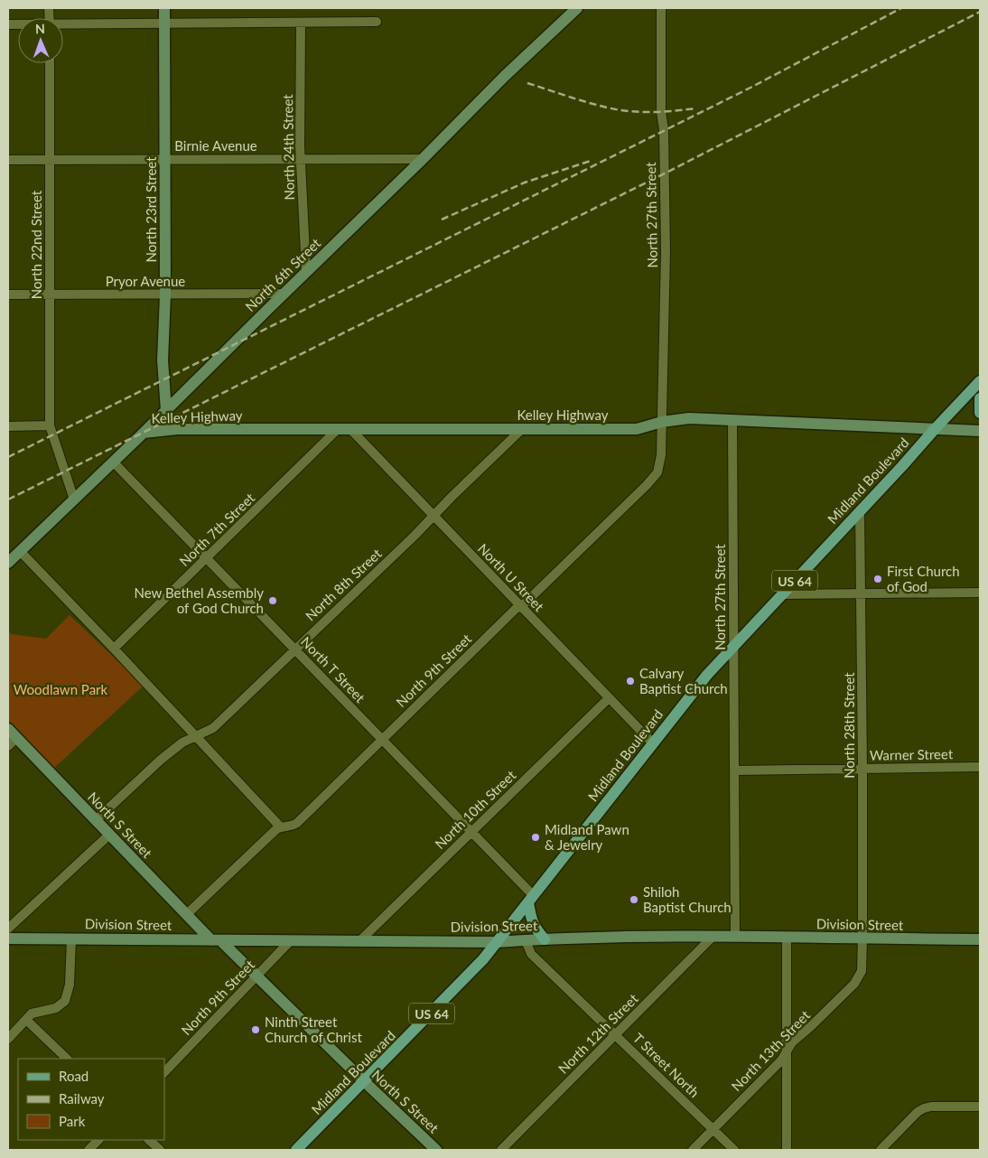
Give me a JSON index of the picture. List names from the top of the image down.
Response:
{
  "streets": {
    "main road": ["Midland Boulevard", "US 64"],
    "street": [
      "Birnie Avenue",
      "North 24th Street",
      "North 23rd Street",
      "North 27th Street",
      "North 22nd Street",
      "North 6th Street",
      "Pryor Avenue",
      "Kelley Highway",
      "North 7th Street",
      "North U Street",
      "North 8th Street",
      "North T Street",
      "North 9th Street",
      "North 28th Street",
      "Warner Street",
      "North 10th Street",
      "North S Street",
      "Division Street",
      "North 12th Street",
      "North 13th Street",
      "T Street North"
    ]
  },
  "crossings": [
    ["Birnie Avenue", "North 24th Street"],
    ["Birnie Avenue", "North 23rd Street"],
    ["Birnie Avenue", "North 22nd Street"],
    ["Birnie Avenue", "North 6th Street"],
    ["North 24th Street", "North 6th Street"],
    ["North 23rd Street", "North 6th Street"],
    ["North 23rd Street", "Pryor Avenue"],
    ["North 27th Street", "Kelley Highway"],
    ["North 27th Street", "Midland Boulevard"],
    ["North 27th Street", "North 9th Street"],
    ["North 27th Street", "Warner Street"],
    ["North 27th Street", "Division Street"],
    ["North 22nd Street", "North 6th Street"],
    ["North 22nd Street", "Pryor Avenue"],
    ["North 6th Street", "Pryor Avenue"],
    ["North 6th Street", "Kelley Highway"],
    ["North 6th Street", "North T Street"],
    ["Kelley Highway", "Midland Boulevard"],
    ["Kelley Highway", "North 7th Street"],
    ["Kelley Highway", "North U Street"],
    ["Kelley Highway", "North 8th Street"],
    ["Kelley Highway", "North 9th Street"],
    ["Midland Boulevard", "North U Street"],
    ["Midland Boulevard", "North T Street"],
    ["Midland Boulevard", "North 28th Street"],
    ["Midland Boulevard", "North S Street"],
    ["Midland Boulevard", "Division Street"],
    ["North 7th Street", "North T Street"],
    ["North U Street", "North 8th Street"],
    ["North U Street", "North 9th Street"],
    ["North U Street", "North 10th Street"],
    ["North 8th Street", "North T Street"],
    ["North 8th Street", "North S Street"],
    ["North T Street", "North 9th Street"],
    ["North T Street", "North 10th Street"],
    ["North 9th Street", "North S Street"],
    ["North 9th Street", "Division Street"],
    ["North 28th Street", "Warner Street"],
    ["North 28th Street", "Division Street"],
    ["North 28th Street", "North 13th Street"],
    ["North 10th Street", "Division Street"],
    ["North S Street", "Division Street"],
    ["Division Street", "North 12th Street"],
    ["Division Street", "North 13th Street"],
    ["Division Street", "T Street North"],
    ["North 12th Street", "T Street North"],
    ["North 13th Street", "T Street North"]
  ],
  "parks": ["Woodlawn Park"],
  "places": [
    "First Church of God",
    "New Bethel Assembly of God Church",
    "Calvary Baptist Church",
    "Midland Pawn & Jewelry",
    "Shiloh Baptist Church",
    "Ninth Street Church of Christ"
  ],
  "legend": ["Road", "Railway", "Park"],
  "north": "top"
}
